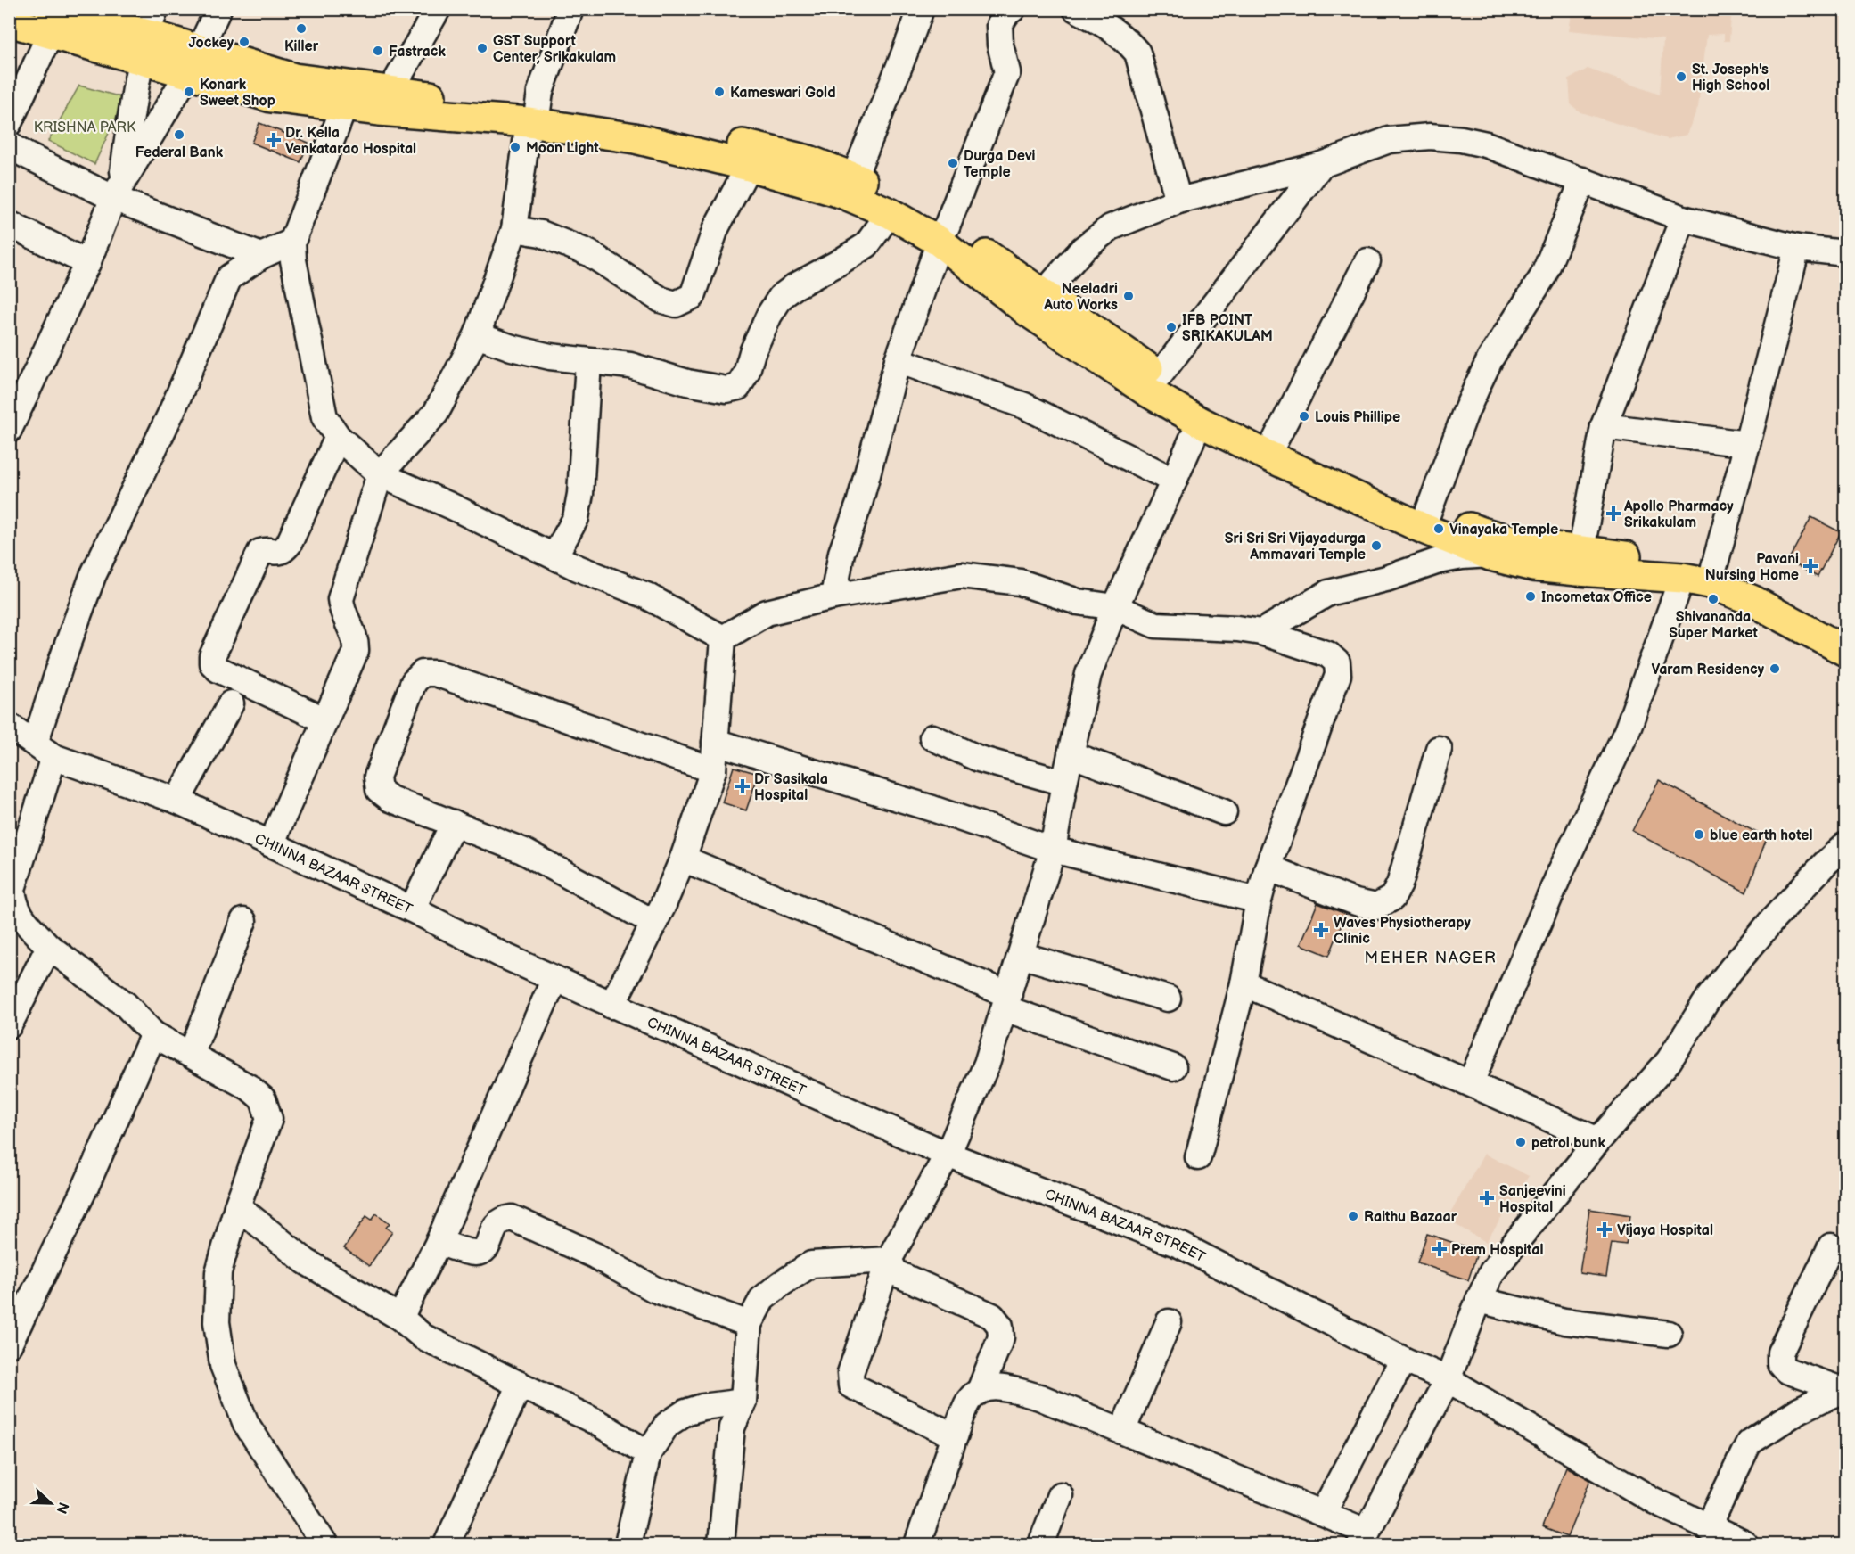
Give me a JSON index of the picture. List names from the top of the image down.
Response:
{
  "streets": {
    "street": ["CHINNA BAZAAR STREET"]
  },
  "districts": ["MEHER NAGER"],
  "parks": ["KRISHNA PARK"],
  "places": {
    "other": [
      "Killer",
      "Jockey",
      "GST Support Center, Srikakulam",
      "Fastrack",
      "St. Joseph's High School",
      "Konark Sweet Shop",
      "Kameswari Gold",
      "Federal Bank",
      "Moon Light",
      "Durga Devi Temple",
      "Neeladri Auto Works",
      "IFB POINT SRIKAKULAM",
      "Louis Phillipe",
      "Vinayaka Temple",
      "Sri Sri Sri Vijayadurga Ammavari Temple",
      "Incometax Office",
      "Shivananda Super Market",
      "Varam Residency",
      "blue earth hotel",
      "petrol bunk",
      "Raithu Bazaar"
    ],
    "health": [
      "Dr. Kella Venkatarao Hospital",
      "Apollo Pharmacy Srikakulam",
      "Pavani Nursing Home",
      "Dr Sasikala Hospital",
      "Waves Physiotherapy Clinic",
      "Sanjeevini Hospital",
      "Vijaya Hospital",
      "Prem Hospital"
    ]
  },
  "north": "right"
}
